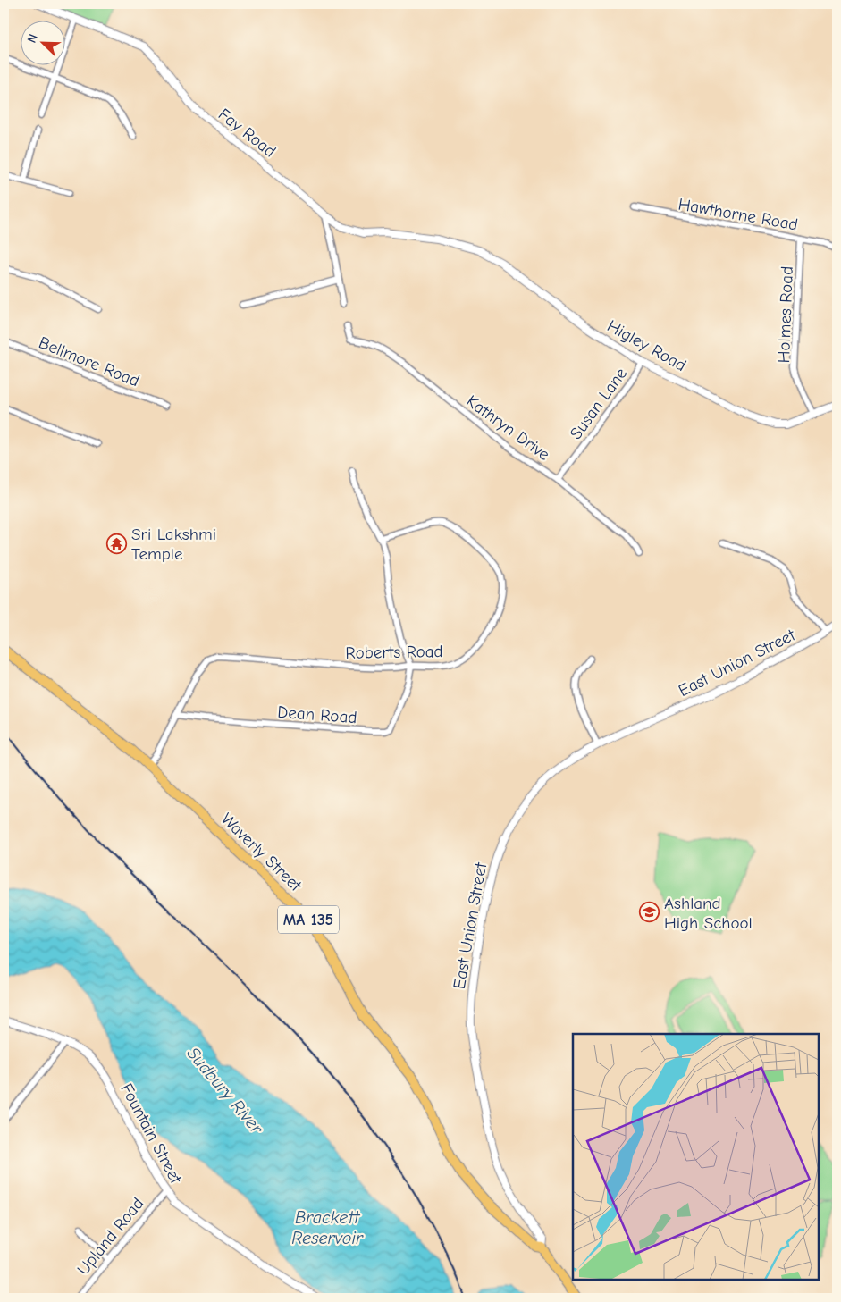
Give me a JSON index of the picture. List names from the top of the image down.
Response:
{
  "streets": {
    "main road": ["Waverly Street", "MA 135"],
    "street": [
      "Fay Road",
      "Hawthorne Road",
      "Holmes Road",
      "Higley Road",
      "Bellmore Road",
      "Susan Lane",
      "Kathryn Drive",
      "Roberts Road",
      "East Union Street",
      "Dean Road",
      "Fountain Street",
      "Upland Road"
    ]
  },
  "crossings": [
    ["Fay Road", "Higley Road"],
    ["Hawthorne Road", "Holmes Road"],
    ["Holmes Road", "Higley Road"],
    ["Higley Road", "Susan Lane"],
    ["Susan Lane", "Kathryn Drive"],
    ["Roberts Road", "Dean Road"],
    ["Roberts Road", "Waverly Street"],
    ["East Union Street", "Waverly Street"],
    ["East Union Street", "MA 135"],
    ["Waverly Street", "MA 135"],
    ["Fountain Street", "Upland Road"]
  ],
  "water": ["Sudbury River", "Brackett Reservoir"],
  "places": {
    "temple": ["Sri Lakshmi Temple"],
    "school or university": ["Ashland High School"]
  },
  "north": "top left"
}
